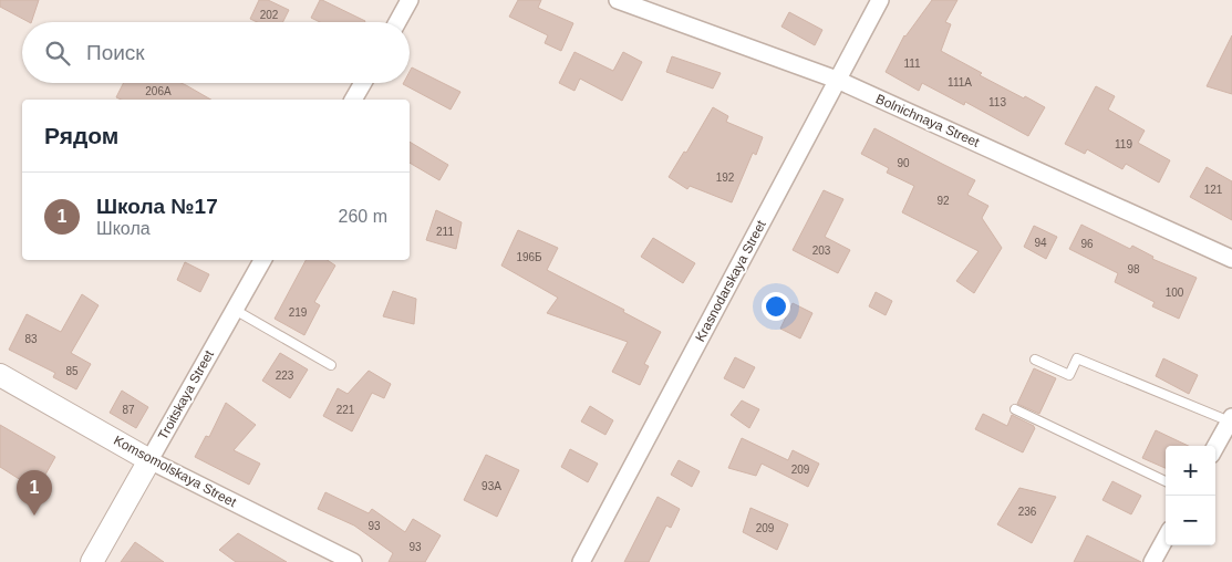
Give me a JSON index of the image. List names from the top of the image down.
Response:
{
  "streets": {
    "street": [
      "Bolnichnaya Street",
      "Krasnodarskaya Street",
      "Troitskaya Street",
      "Komsomolskaya Street"
    ]
  },
  "crossings": [
    ["Bolnichnaya Street", "Krasnodarskaya Street"],
    ["Troitskaya Street", "Komsomolskaya Street"]
  ],
  "house_numbers": [
    "202",
    "111",
    "111А",
    "206А",
    "113",
    "119",
    "90",
    "192",
    "121",
    "92",
    "211",
    "94",
    "96",
    "203",
    "196Б",
    "98",
    "100",
    "219",
    "83",
    "85",
    "223",
    "87",
    "221",
    "209",
    "93А",
    "236",
    "93",
    "209",
    "93"
  ],
  "page": {
    "search": "Поиск",
    "heading": "Рядом",
    "list": [
      {
        "mark": "1",
        "name": "Школа №17",
        "note": "Школа",
        "value": "260 m"
      }
    ],
    "map_buttons": ["+", "−"],
    "pins": "1"
  }
}
